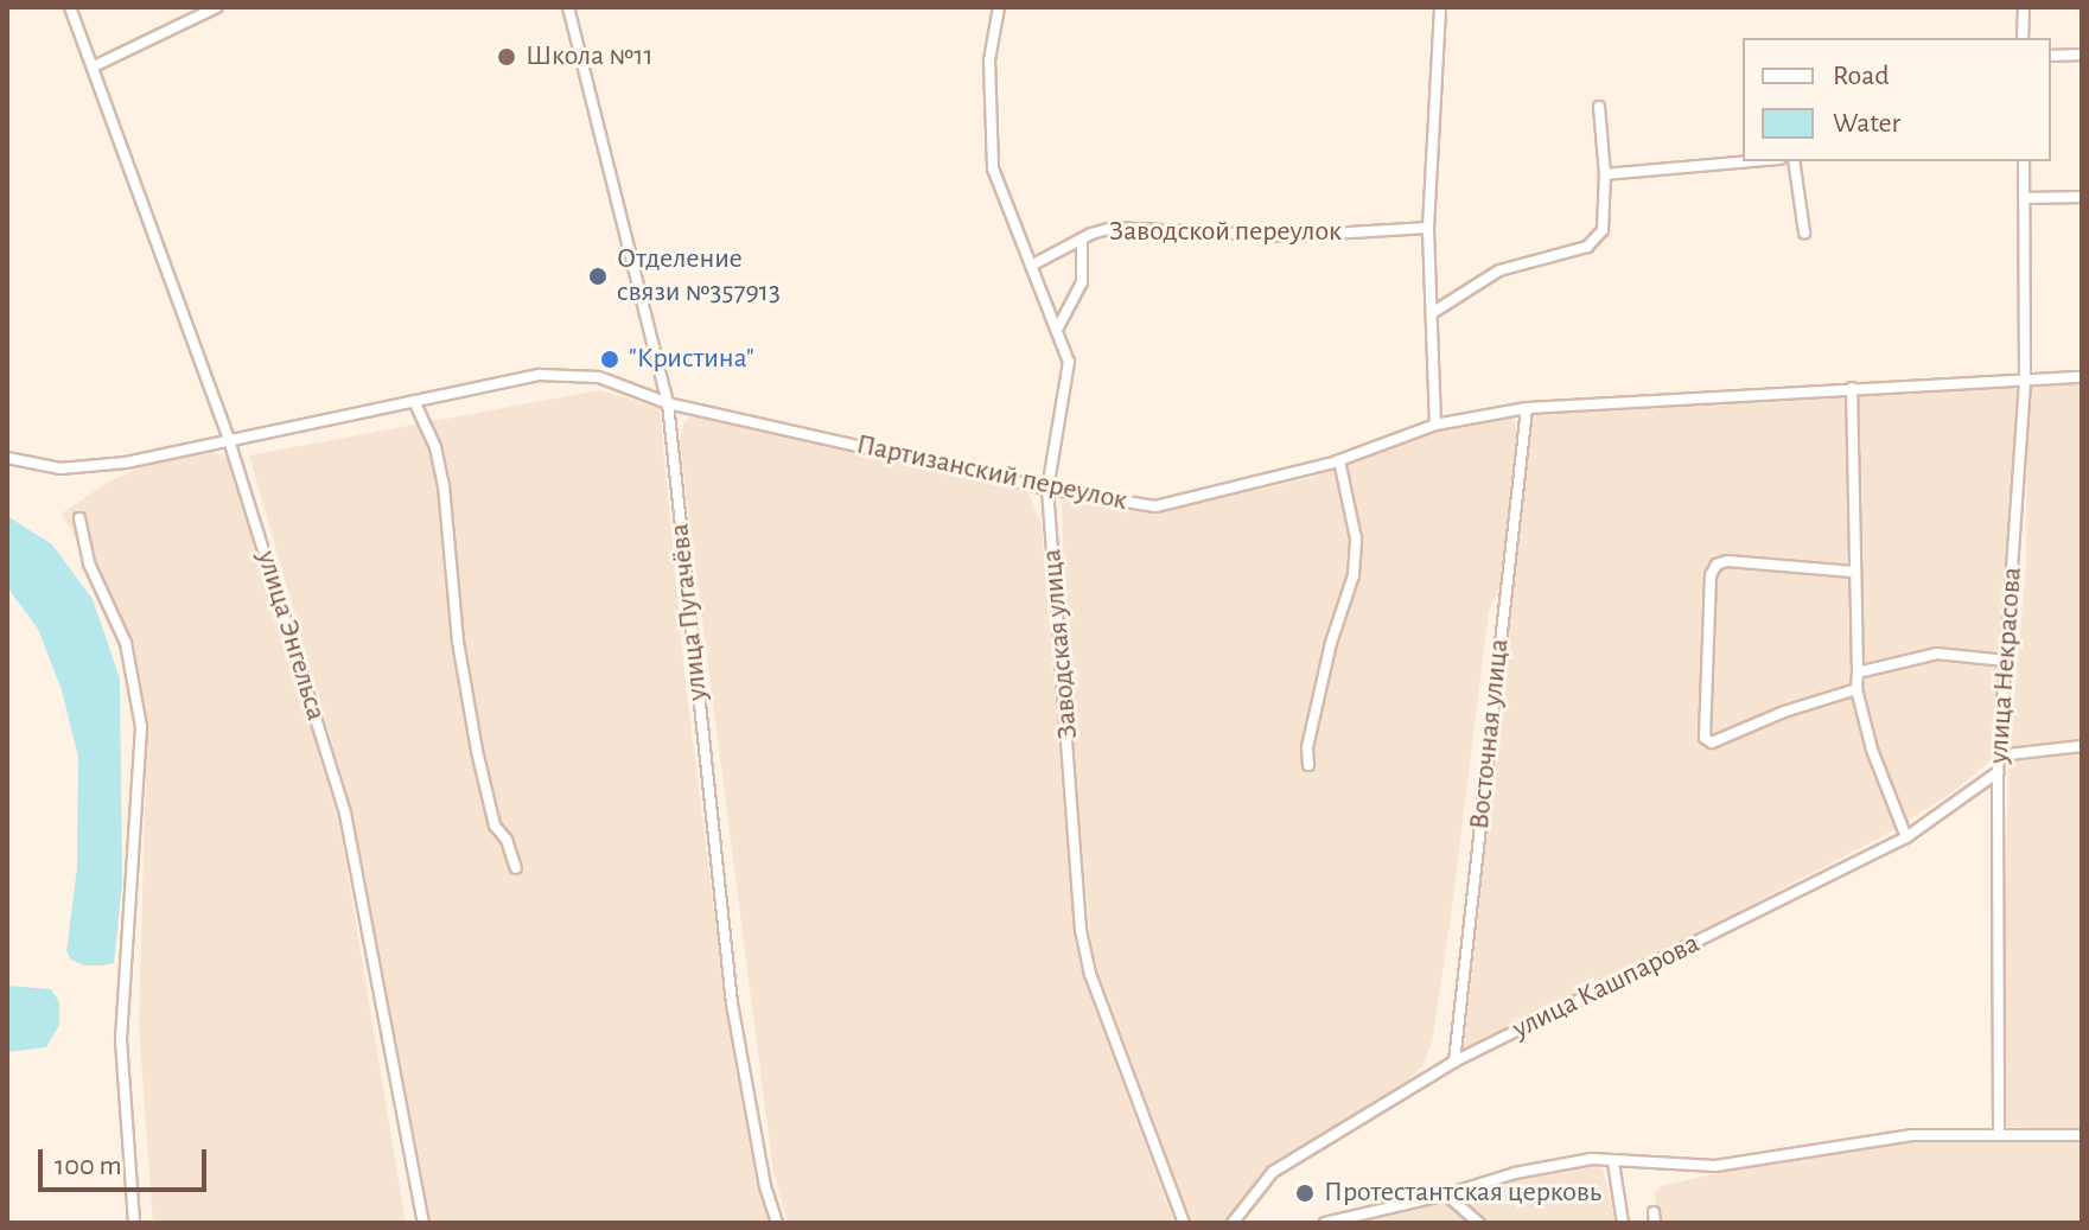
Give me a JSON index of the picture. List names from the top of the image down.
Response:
{
  "streets": {
    "street": [
      "Заводской переулок",
      "Партизанский переулок",
      "улица Пугачёва",
      "улица Энгельса",
      "Заводская улица",
      "улица Некрасова",
      "Восточная улица",
      "улица Кашпарова"
    ]
  },
  "crossings": [
    ["Заводской переулок", "Заводская улица"],
    ["Партизанский переулок", "улица Пугачёва"],
    ["Партизанский переулок", "улица Энгельса"],
    ["Партизанский переулок", "Заводская улица"],
    ["Партизанский переулок", "улица Некрасова"],
    ["Партизанский переулок", "Восточная улица"],
    ["улица Некрасова", "улица Кашпарова"],
    ["Восточная улица", "улица Кашпарова"]
  ],
  "places": [
    "Школа №11",
    "Отделение связи №357913",
    "\"Кристина\"",
    "Протестантская церковь"
  ],
  "legend": ["Road", "Water"],
  "scale_bar": "100 m"
}
